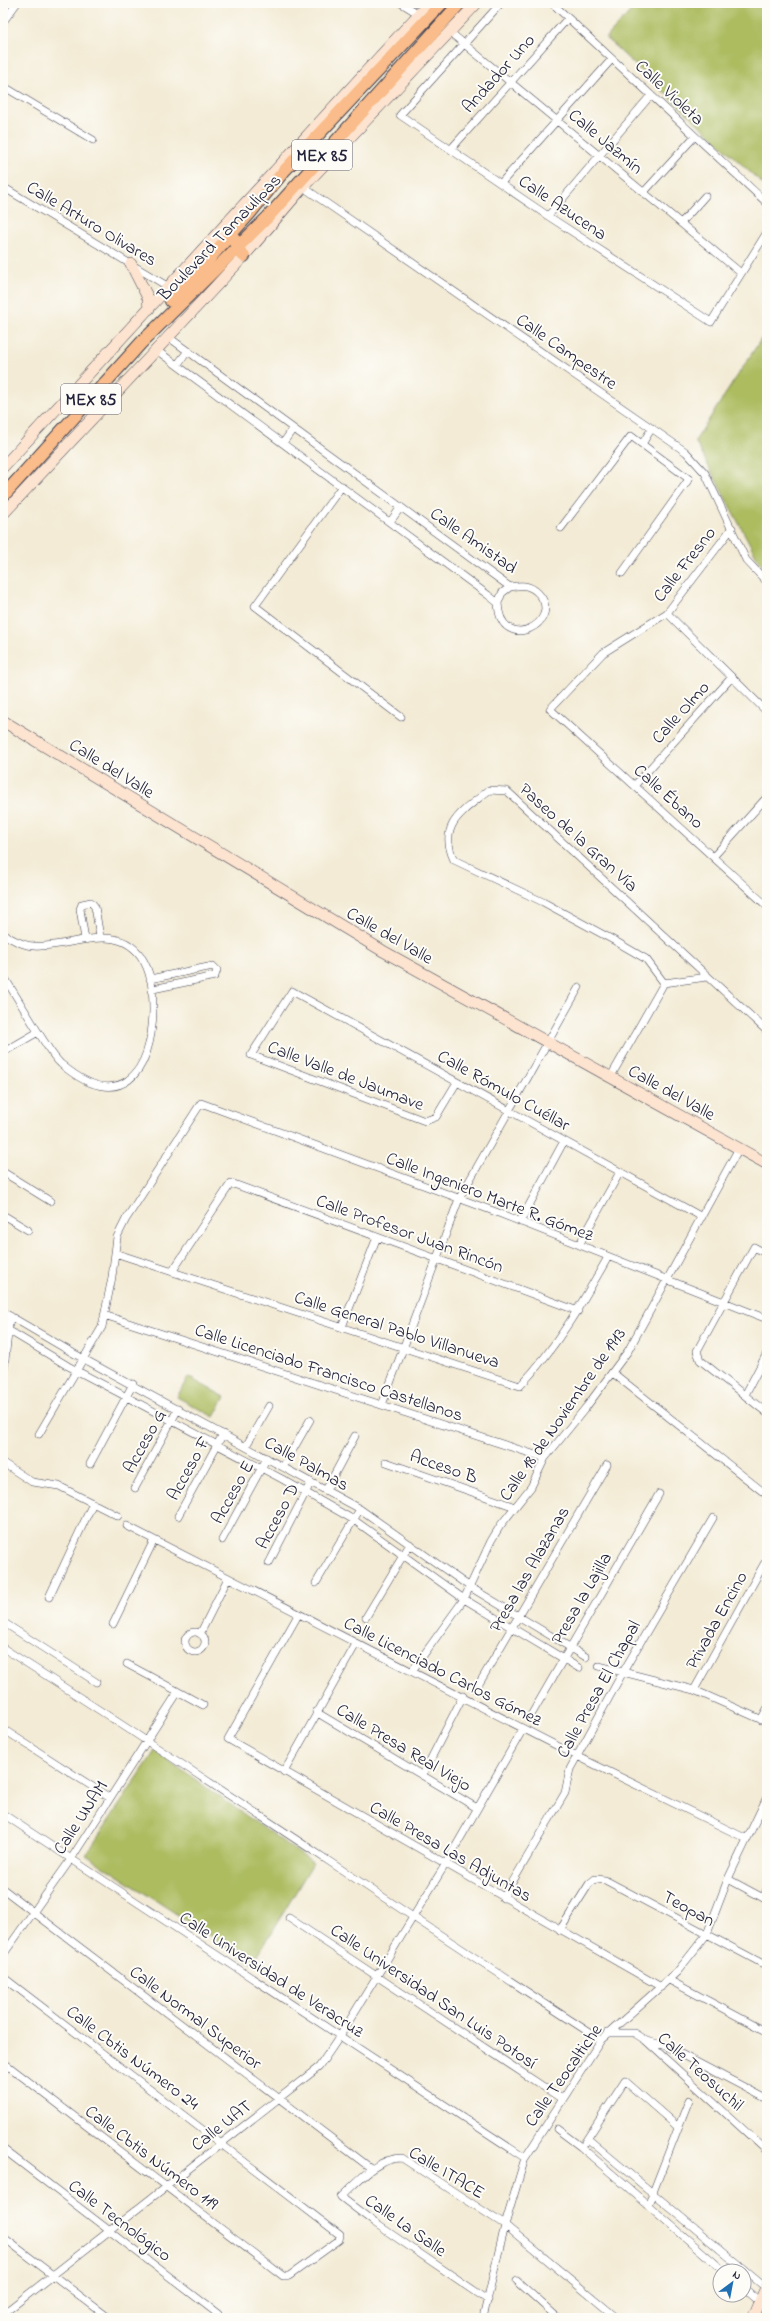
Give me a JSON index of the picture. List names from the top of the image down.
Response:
{
  "streets": {
    "main road": ["MEX 85", "Boulevard Tamaulipas"],
    "street": [
      "Andador Uno",
      "Calle Violeta",
      "Calle Jazmín",
      "Calle Azucena",
      "Calle Arturo Olivares",
      "Calle Campestre",
      "Calle Amistad",
      "Calle Fresno",
      "Calle Olmo",
      "Calle del Valle",
      "Calle Ébano",
      "Paseo de la Gran Vía",
      "Calle Valle de Jaumave",
      "Calle Rómulo Cuéllar",
      "Calle Ingeniero Marte R. Gómez",
      "Calle Profesor Juan Rincón",
      "Calle General Pablo Villanueva",
      "Calle Licenciado Francisco Castellanos",
      "Calle 18 de Noviembre de 1913",
      "Acceso G",
      "Calle Palmas",
      "Acceso B",
      "Acceso F",
      "Acceso E",
      "Acceso D",
      "Presa las Alazanas",
      "Presa la Lajilla",
      "Privada Encino",
      "Calle Licenciado Carlos Gómez",
      "Calle Presa El Chapal",
      "Calle Presa Real Viejo",
      "Calle UNAM",
      "Calle Presa Las Adjuntas",
      "Teopan",
      "Calle Universidad de Veracruz",
      "Calle Universidad San Luis Potosí",
      "Calle Normal Superior",
      "Calle Cbtis Número 24",
      "Calle Teosuchil",
      "Calle Teocaltiche",
      "Calle UAT",
      "Calle Cbtis Número 119",
      "Calle ITACE",
      "Calle Tecnológico",
      "Calle La Salle"
    ]
  },
  "crossings": [
    ["Andador Uno", "Calle Violeta"],
    ["Andador Uno", "Calle Jazmín"],
    ["Andador Uno", "Calle Azucena"],
    ["Calle Jazmín", "Calle Azucena"],
    ["Calle Arturo Olivares", "Boulevard Tamaulipas"],
    ["Calle Campestre", "Calle Fresno"],
    ["Calle Fresno", "Calle Ébano"],
    ["Calle Olmo", "Calle Ébano"],
    ["Calle del Valle", "Calle 18 de Noviembre de 1913"],
    ["Calle Valle de Jaumave", "Calle Rómulo Cuéllar"],
    ["Calle Rómulo Cuéllar", "Calle 18 de Noviembre de 1913"],
    ["Calle Ingeniero Marte R. Gómez", "Calle General Pablo Villanueva"],
    ["Calle Ingeniero Marte R. Gómez", "Calle 18 de Noviembre de 1913"],
    ["Calle Profesor Juan Rincón", "Calle General Pablo Villanueva"],
    ["Calle Licenciado Francisco Castellanos", "Calle 18 de Noviembre de 1913"],
    ["Calle 18 de Noviembre de 1913", "Calle Palmas"],
    ["Calle 18 de Noviembre de 1913", "Acceso B"],
    ["Calle 18 de Noviembre de 1913", "Calle Licenciado Carlos Gómez"],
    ["Acceso G", "Calle Palmas"],
    ["Calle Palmas", "Acceso F"],
    ["Calle Palmas", "Acceso E"],
    ["Calle Palmas", "Acceso D"],
    ["Calle Palmas", "Presa las Alazanas"],
    ["Calle Palmas", "Presa la Lajilla"],
    ["Calle Licenciado Carlos Gómez", "Calle Presa El Chapal"],
    ["Calle Licenciado Carlos Gómez", "Calle Presa Las Adjuntas"],
    ["Calle Licenciado Carlos Gómez", "Calle Teocaltiche"],
    ["Calle Licenciado Carlos Gómez", "Calle UAT"],
    ["Calle Presa El Chapal", "Calle Presa Las Adjuntas"],
    ["Calle Presa Real Viejo", "Calle UAT"],
    ["Calle UNAM", "Calle Universidad de Veracruz"],
    ["Calle UNAM", "Calle Normal Superior"],
    ["Calle Presa Las Adjuntas", "Teopan"],
    ["Calle Presa Las Adjuntas", "Calle Teocaltiche"],
    ["Calle Presa Las Adjuntas", "Calle UAT"],
    ["Teopan", "Calle Teocaltiche"],
    ["Calle Universidad de Veracruz", "Calle Teocaltiche"],
    ["Calle Universidad de Veracruz", "Calle UAT"],
    ["Calle Universidad San Luis Potosí", "Calle Teocaltiche"],
    ["Calle Universidad San Luis Potosí", "Calle UAT"],
    ["Calle Normal Superior", "Calle UAT"],
    ["Calle Normal Superior", "Calle ITACE"],
    ["Calle Normal Superior", "Calle La Salle"],
    ["Calle Cbtis Número 24", "Calle UAT"],
    ["Calle Cbtis Número 24", "Calle Cbtis Número 119"],
    ["Calle Teosuchil", "Calle Teocaltiche"],
    ["Calle Teocaltiche", "Calle ITACE"],
    ["Calle Teocaltiche", "Calle La Salle"],
    ["Calle UAT", "Calle Cbtis Número 119"],
    ["Calle UAT", "Calle Tecnológico"],
    ["Calle ITACE", "Calle La Salle"]
  ],
  "north": "top right"
}
